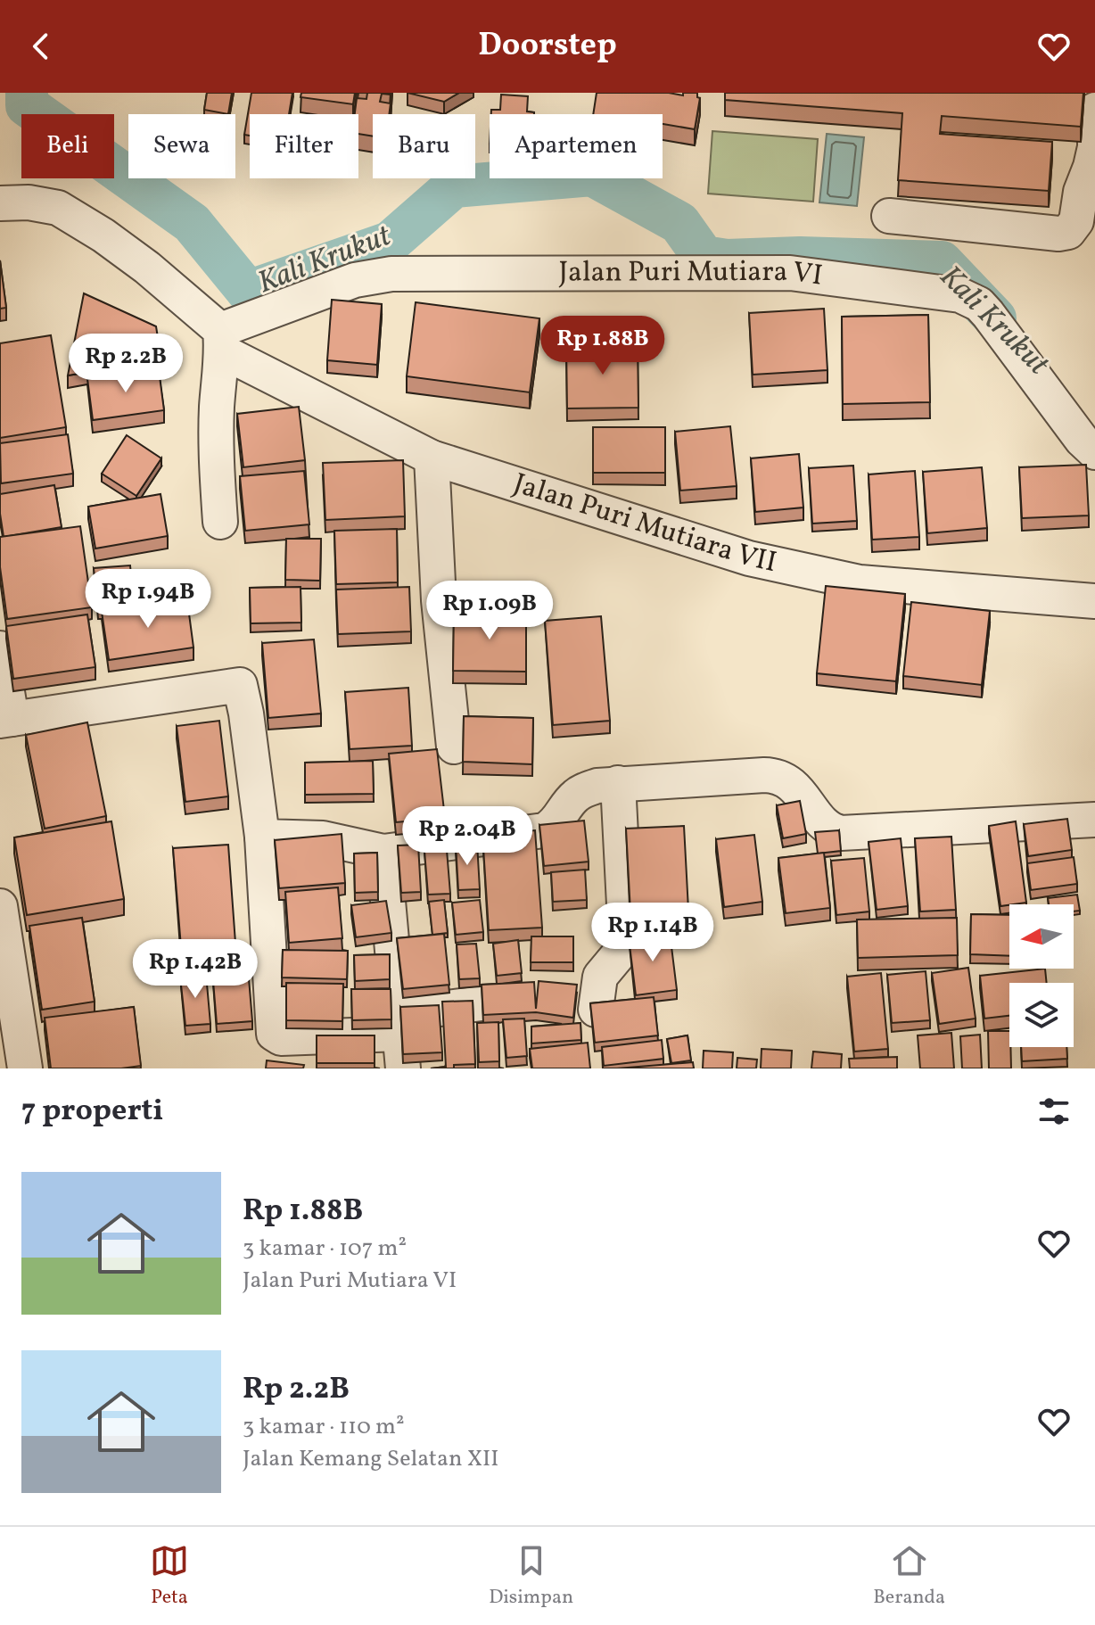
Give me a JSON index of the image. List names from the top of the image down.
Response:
{
  "streets": {
    "street": ["Jalan Puri Mutiara VI", "Jalan Puri Mutiara VII"]
  },
  "crossings": [
    ["Jalan Puri Mutiara VI", "Jalan Puri Mutiara VII"]
  ],
  "water": ["Kali Krukut"],
  "north": "left",
  "page": {
    "header": "Doorstep",
    "chip": [
      "Beli",
      "Sewa",
      "Filter",
      "Baru",
      "Apartemen"
    ],
    "price": [
      "Rp 1.88B",
      "Rp 2.2B",
      "Rp 1.94B",
      "Rp 1.09B",
      "Rp 2.04B",
      "Rp 1.14B",
      "Rp 1.42B"
    ],
    "heading": "7 properti",
    "list": [
      {
        "name": "Rp 1.88B",
        "note": "3 kamar · 107 m² · Jalan Puri Mutiara VI"
      },
      {
        "name": "Rp 2.2B",
        "note": "3 kamar · 110 m² · Jalan Kemang Selatan XII"
      }
    ],
    "tabs": ["Peta", "Disimpan", "Beranda"]
  }
}
